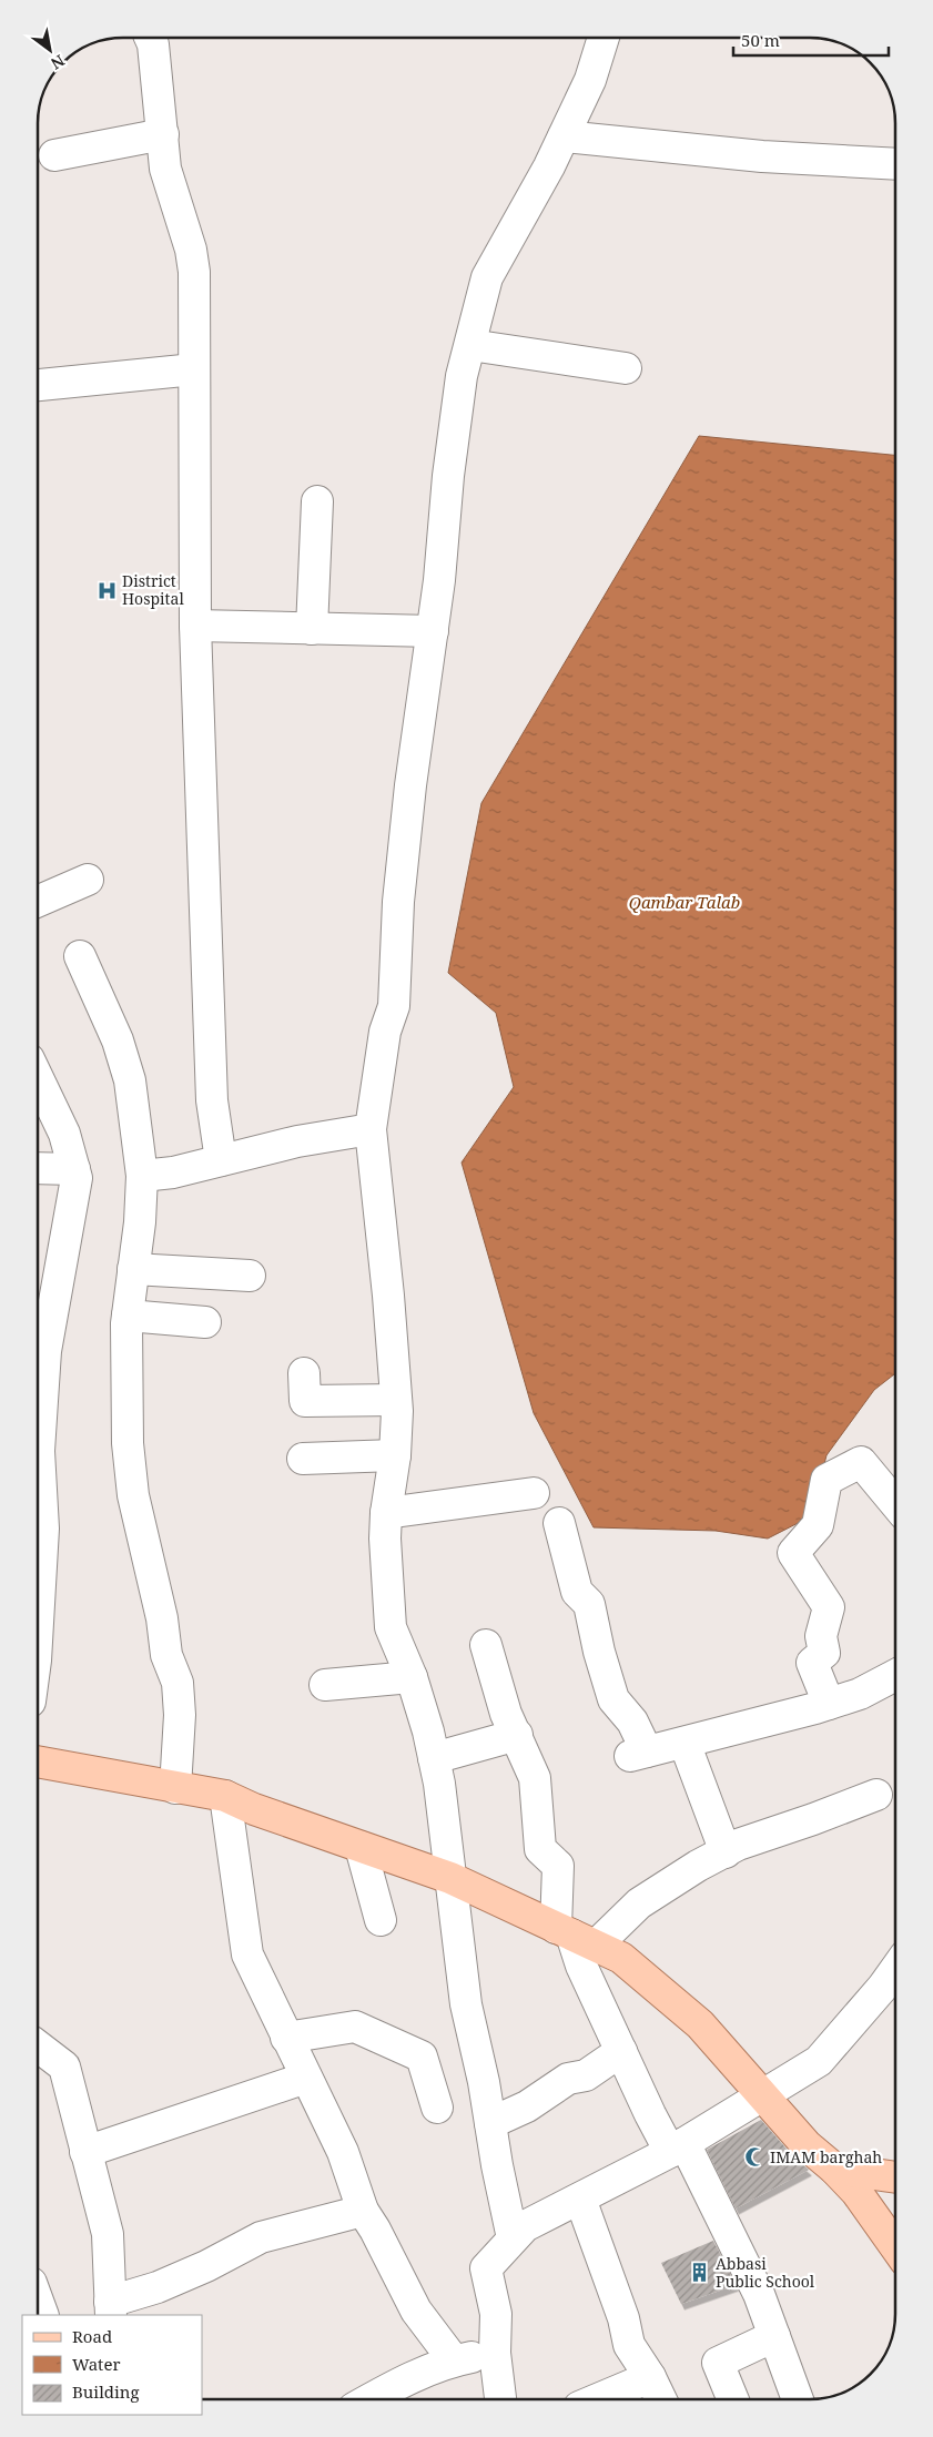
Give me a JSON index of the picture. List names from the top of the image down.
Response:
{
  "water": ["Qambar Talab"],
  "places": {
    "hospital": ["District Hospital"],
    "mosque": ["IMAM barghah"],
    "building": ["Abbasi Public School"]
  },
  "legend": ["Road", "Water", "Building"],
  "scale_bar": "50 m",
  "north": "bottom right"
}
